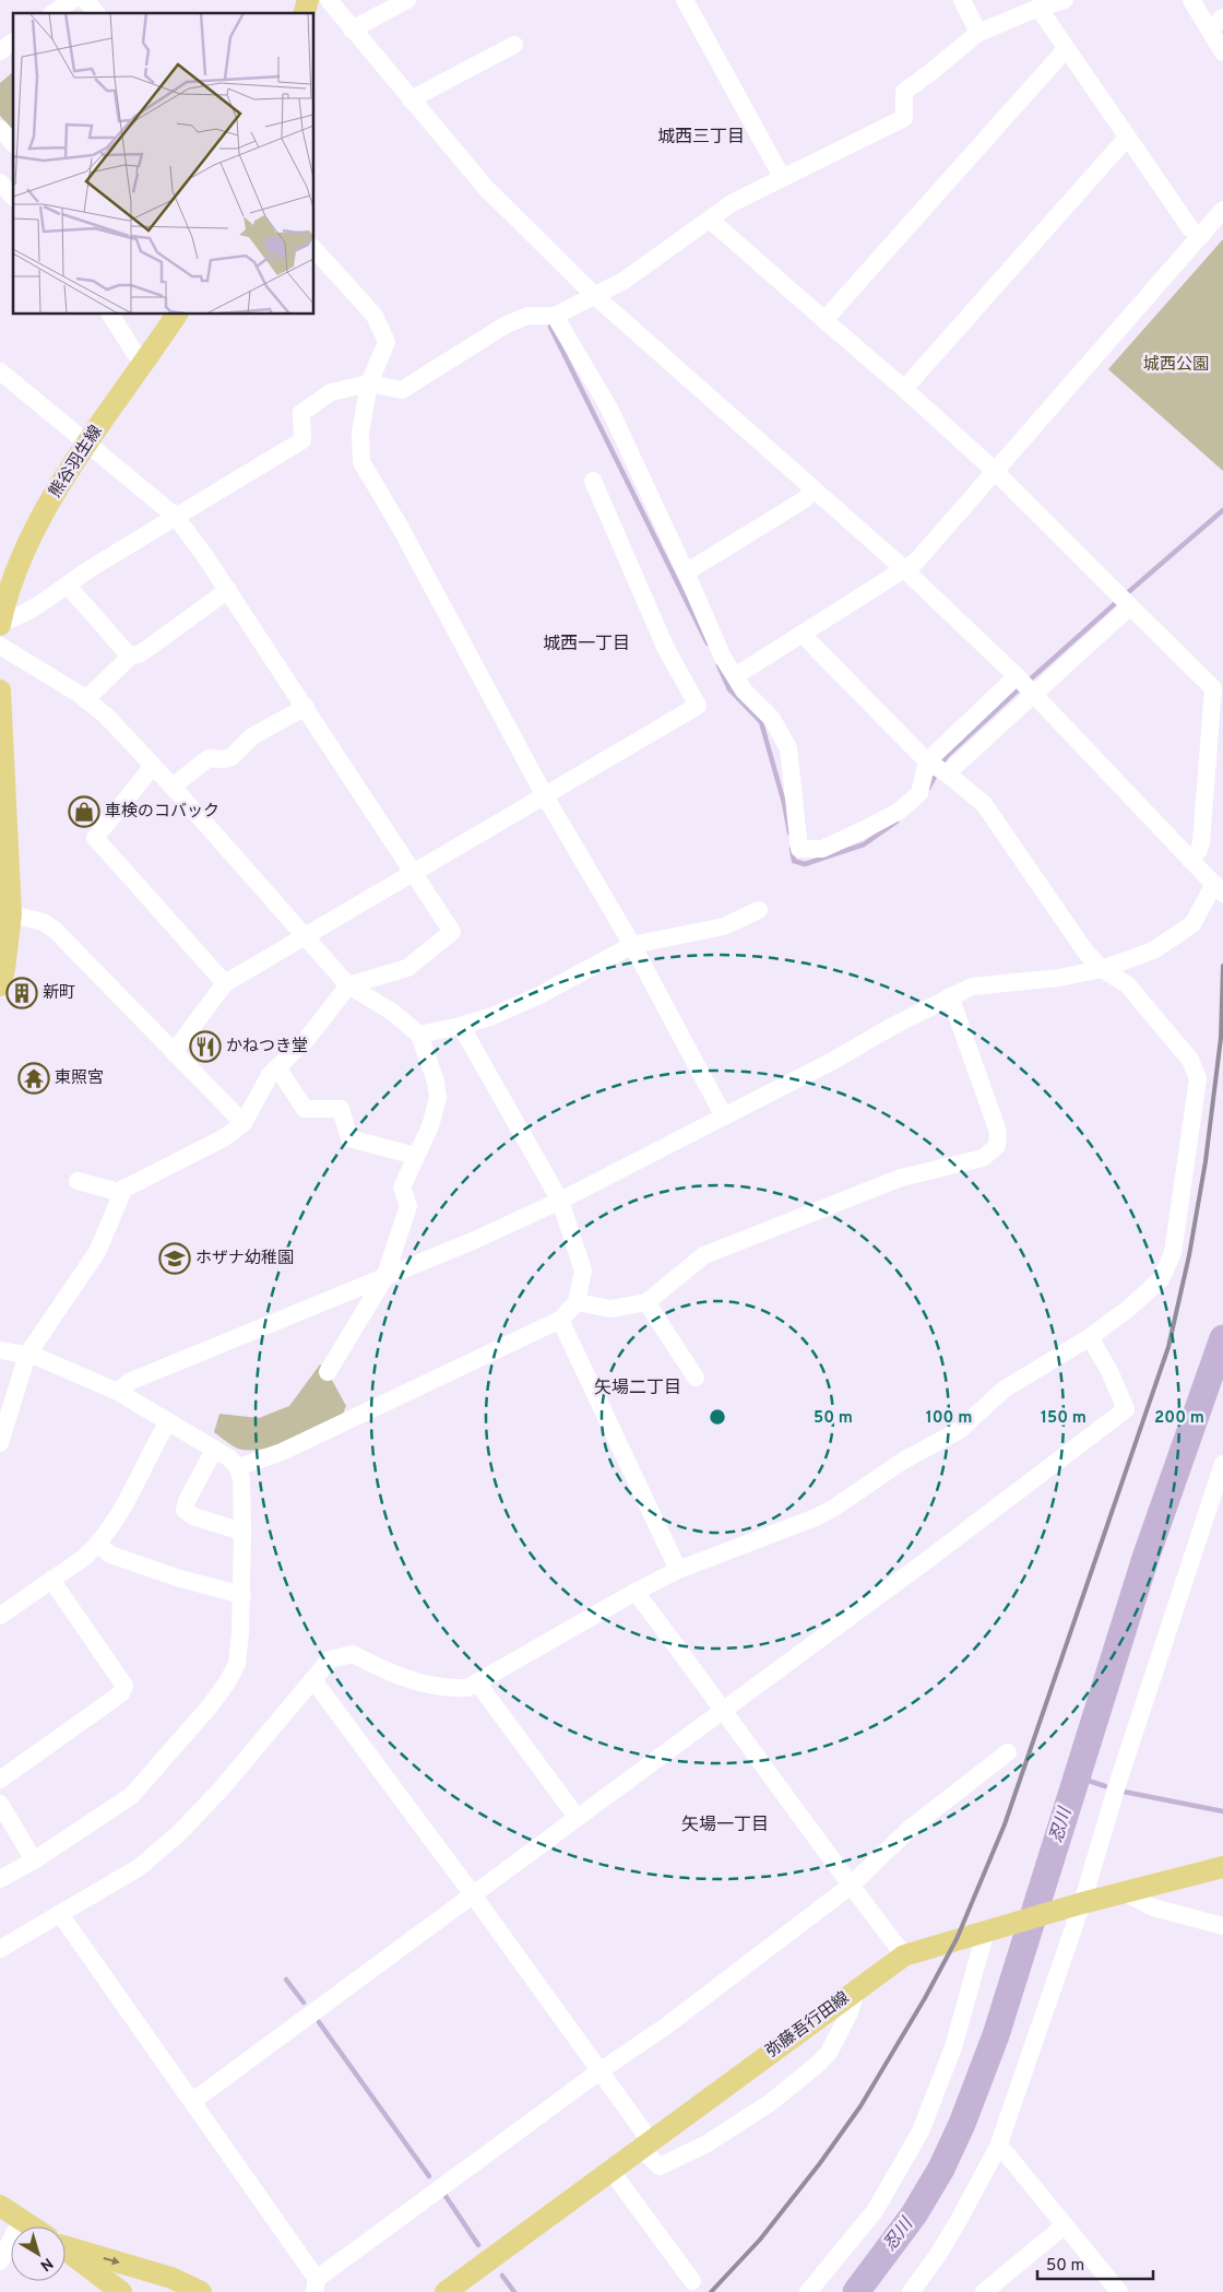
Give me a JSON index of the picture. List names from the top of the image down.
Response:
{
  "streets": {
    "main road": ["熊谷羽生線", "弥藤吾行田線"]
  },
  "districts": [
    "城西三丁目",
    "城西一丁目",
    "矢場二丁目",
    "矢場一丁目"
  ],
  "water": ["忍川"],
  "parks": ["城西公園"],
  "places": {
    "shop": ["車検のコバック"],
    "building": ["新町"],
    "restaurant": ["かねつき堂"],
    "temple": ["東照宮"],
    "school or university": ["ホザナ幼稚園"]
  },
  "scale_bar": "50 m",
  "north": "bottom right",
  "rings": [
    "50 m",
    "100 m",
    "150 m",
    "200 m"
  ]
}
